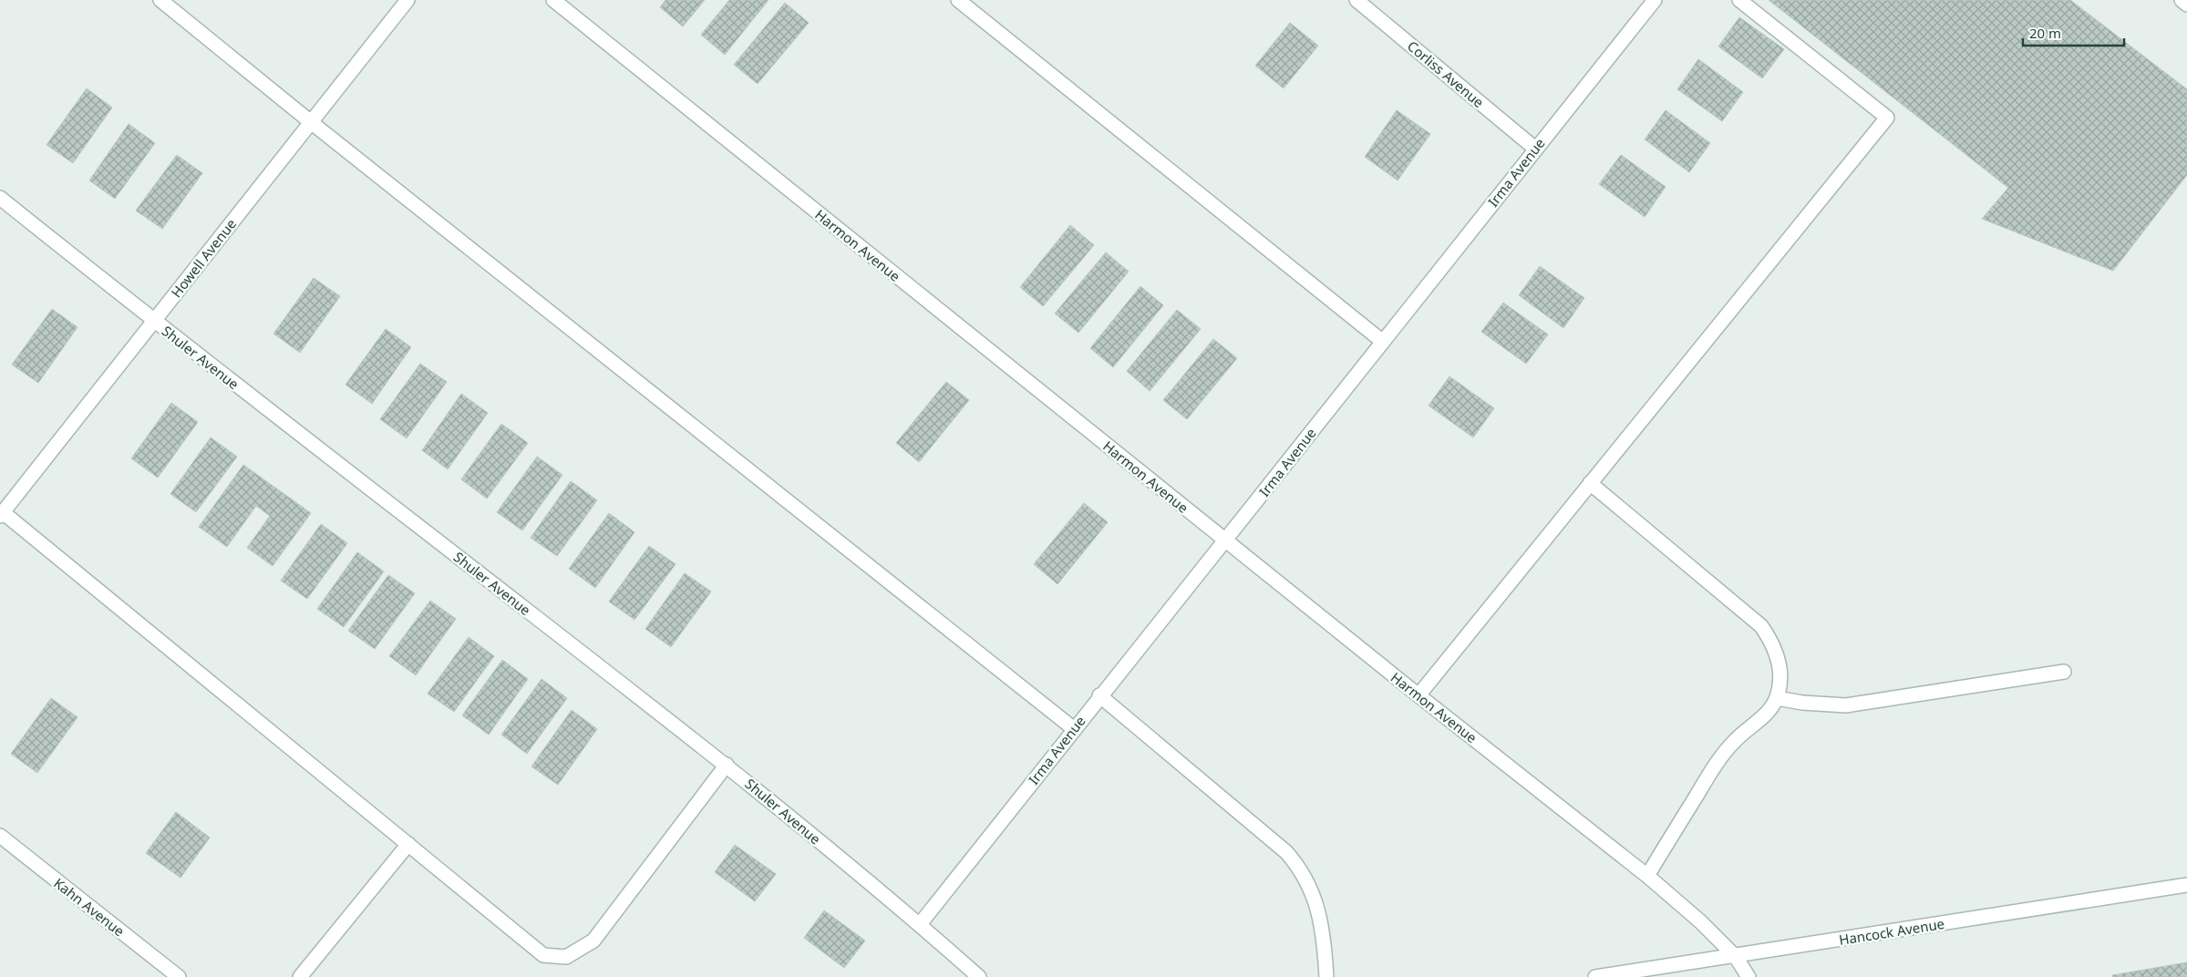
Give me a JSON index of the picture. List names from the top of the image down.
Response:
{
  "streets": {
    "street": [
      "Corliss Avenue",
      "Irma Avenue",
      "Harmon Avenue",
      "Howell Avenue",
      "Shuler Avenue",
      "Kahn Avenue",
      "Hancock Avenue"
    ]
  },
  "crossings": [
    ["Corliss Avenue", "Irma Avenue"],
    ["Irma Avenue", "Harmon Avenue"],
    ["Irma Avenue", "Shuler Avenue"],
    ["Harmon Avenue", "Hancock Avenue"],
    ["Howell Avenue", "Shuler Avenue"]
  ],
  "scale_bar": "20 m"
}
